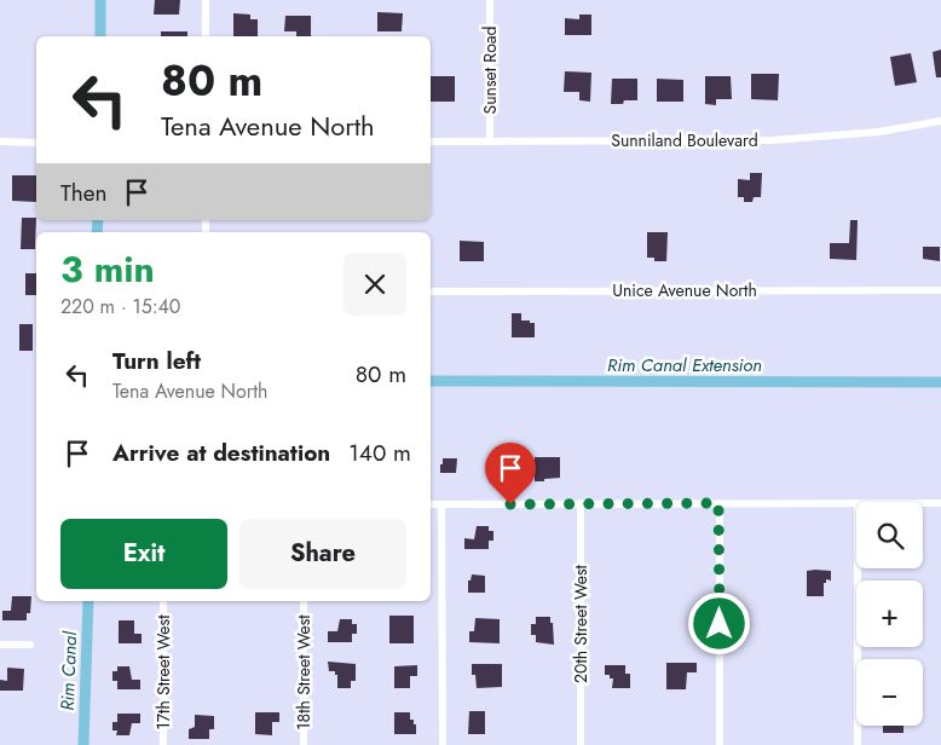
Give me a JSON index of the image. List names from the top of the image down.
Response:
{
  "streets": {
    "street": [
      "Sunset Road",
      "Sunniland Boulevard",
      "Unice Avenue North",
      "20th Street West",
      "17th Street West",
      "18th Street West"
    ]
  },
  "crossings": [
    ["Sunset Road", "Sunniland Boulevard"]
  ],
  "water": ["Rim Canal Extension", "Rim Canal"],
  "page": {
    "turn": ["80 m", "Tena Avenue North"],
    "then": "Then",
    "heading": ["3 min", "220 m · 15:40"],
    "list": [
      {
        "name": "Turn left",
        "note": "Tena Avenue North",
        "value": "80 m"
      },
      {
        "name": "Arrive at destination",
        "value": "140 m"
      }
    ],
    "map_buttons": ["+", "−"],
    "buttons": ["Exit", "Share"]
  }
}
